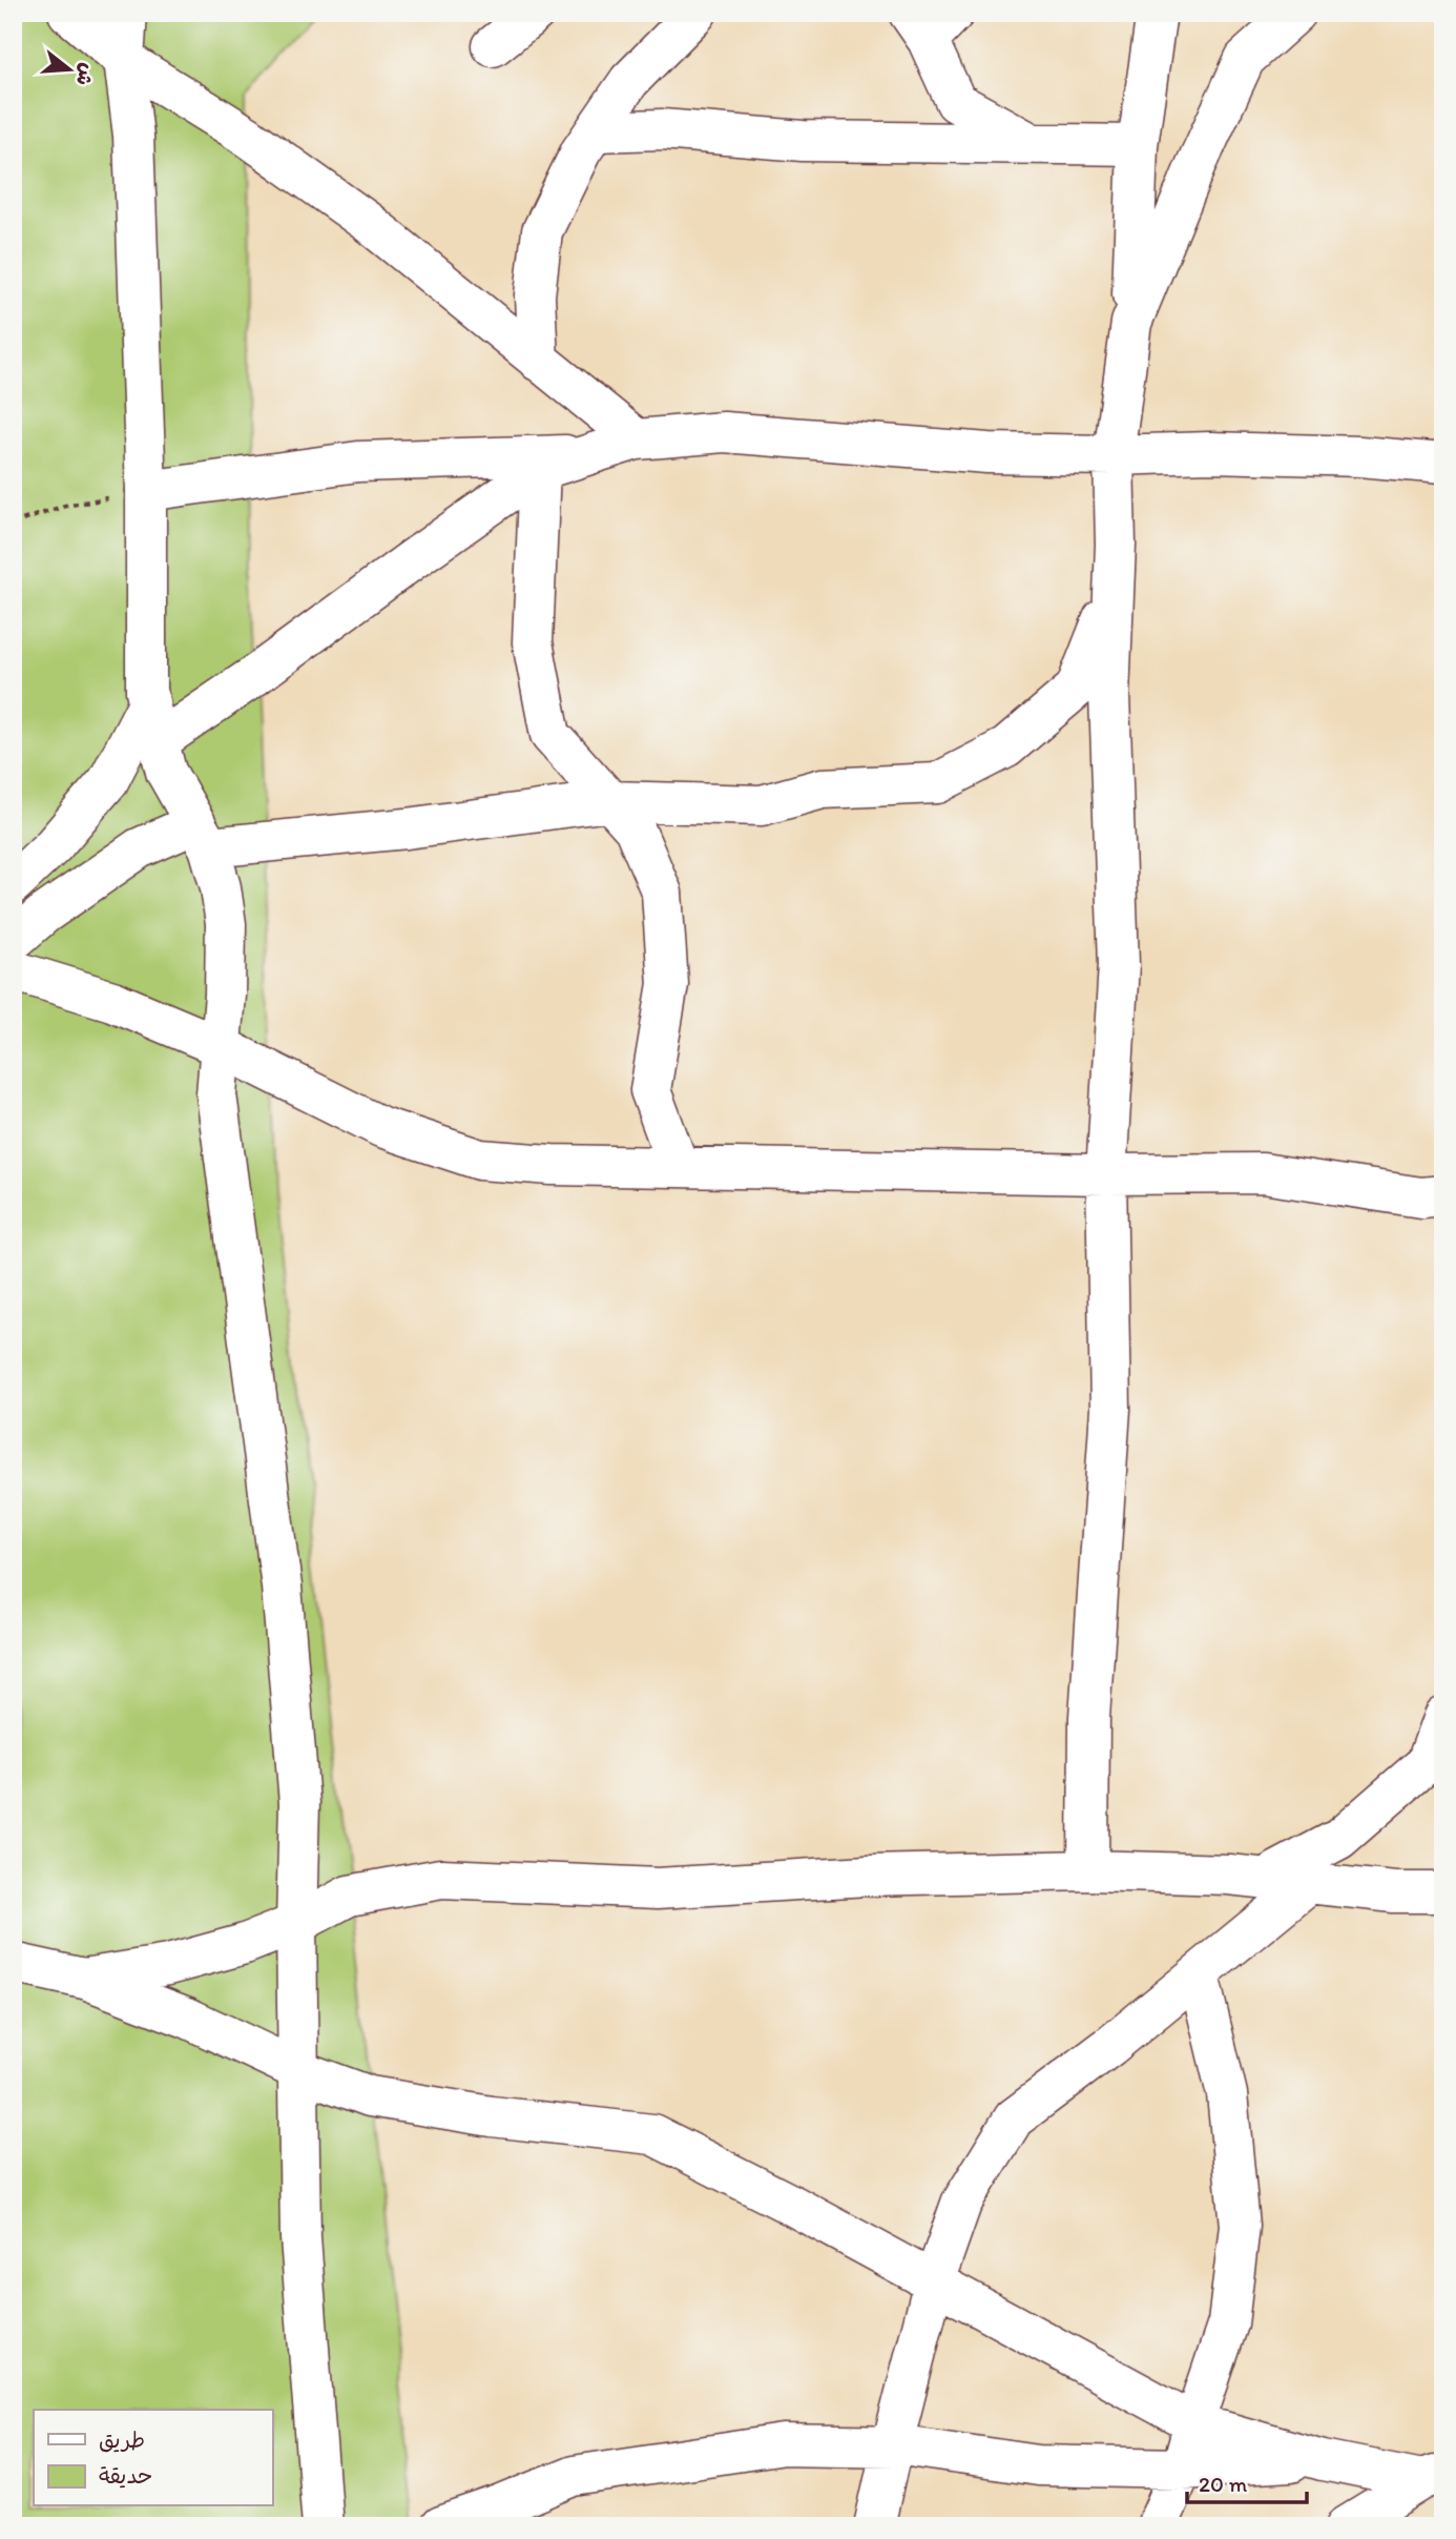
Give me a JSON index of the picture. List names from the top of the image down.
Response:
{
  "legend": ["طريق", "حديقة"],
  "scale_bar": "20 m",
  "north": "right"
}
